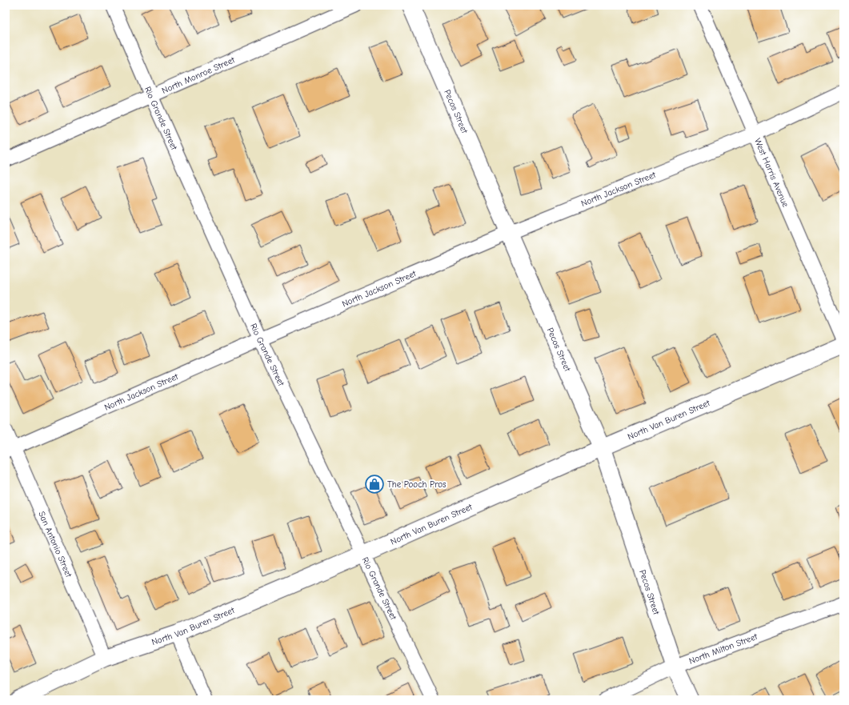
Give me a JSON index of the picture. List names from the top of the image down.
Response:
{
  "streets": {
    "street": [
      "North Monroe Street",
      "Pecos Street",
      "Rio Grande Street",
      "West Harris Avenue",
      "North Jackson Street",
      "North Van Buren Street",
      "San Antonio Street",
      "North Milton Street"
    ]
  },
  "crossings": [
    ["North Monroe Street", "Rio Grande Street"],
    ["Pecos Street", "North Jackson Street"],
    ["Pecos Street", "North Van Buren Street"],
    ["Pecos Street", "North Milton Street"],
    ["Rio Grande Street", "North Jackson Street"],
    ["Rio Grande Street", "North Van Buren Street"],
    ["West Harris Avenue", "North Jackson Street"],
    ["North Jackson Street", "San Antonio Street"],
    ["North Van Buren Street", "San Antonio Street"]
  ],
  "places": {
    "shop": ["The Pooch Pros"]
  }
}
